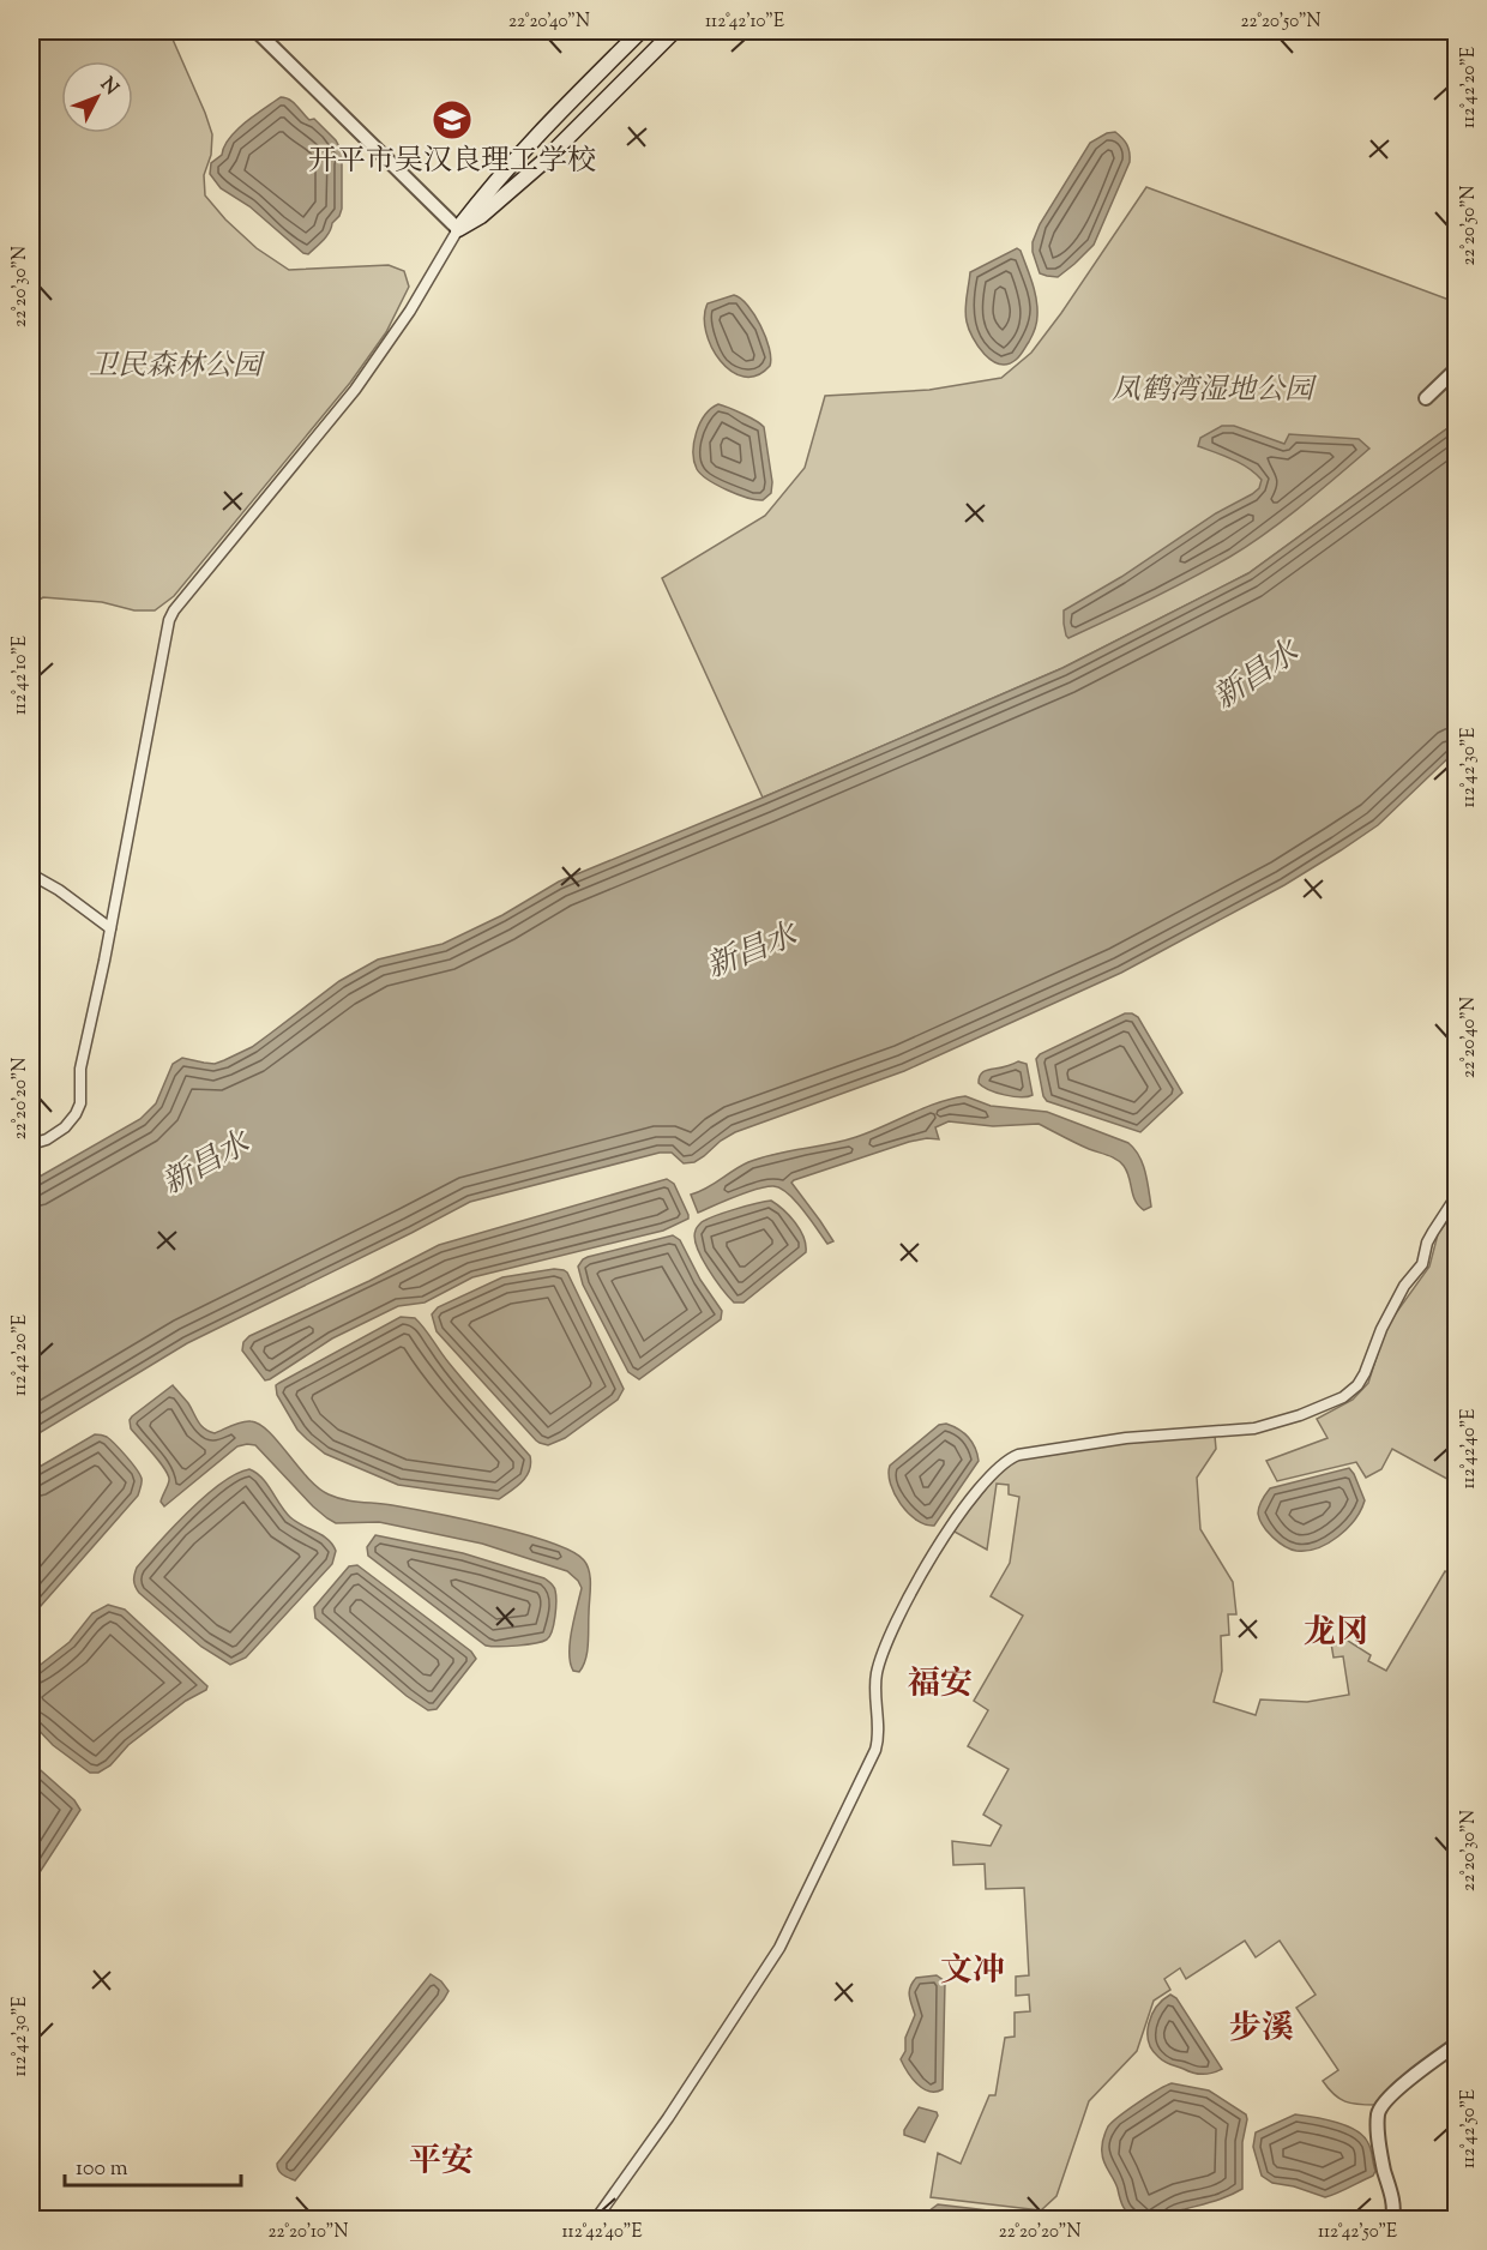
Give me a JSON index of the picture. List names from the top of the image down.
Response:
{
  "districts": [
    "龙冈",
    "福安",
    "文冲",
    "步溪",
    "平安"
  ],
  "water": ["新昌水"],
  "parks": ["卫民森林公园", "凤鹤湾湿地公园"],
  "places": {
    "school or university": ["开平市吴汉良理工学校"]
  },
  "scale_bar": "100 m",
  "north": "top right",
  "coordinates": [
    "22°20'40\"N",
    "112°42'10\"E",
    "22°20'50\"N",
    "112°42'20\"E",
    "22°20'30\"N",
    "112°42'30\"E",
    "22°20'20\"N",
    "112°42'40\"E",
    "112°42'50\"E",
    "22°20'10\"N"
  ]
}
